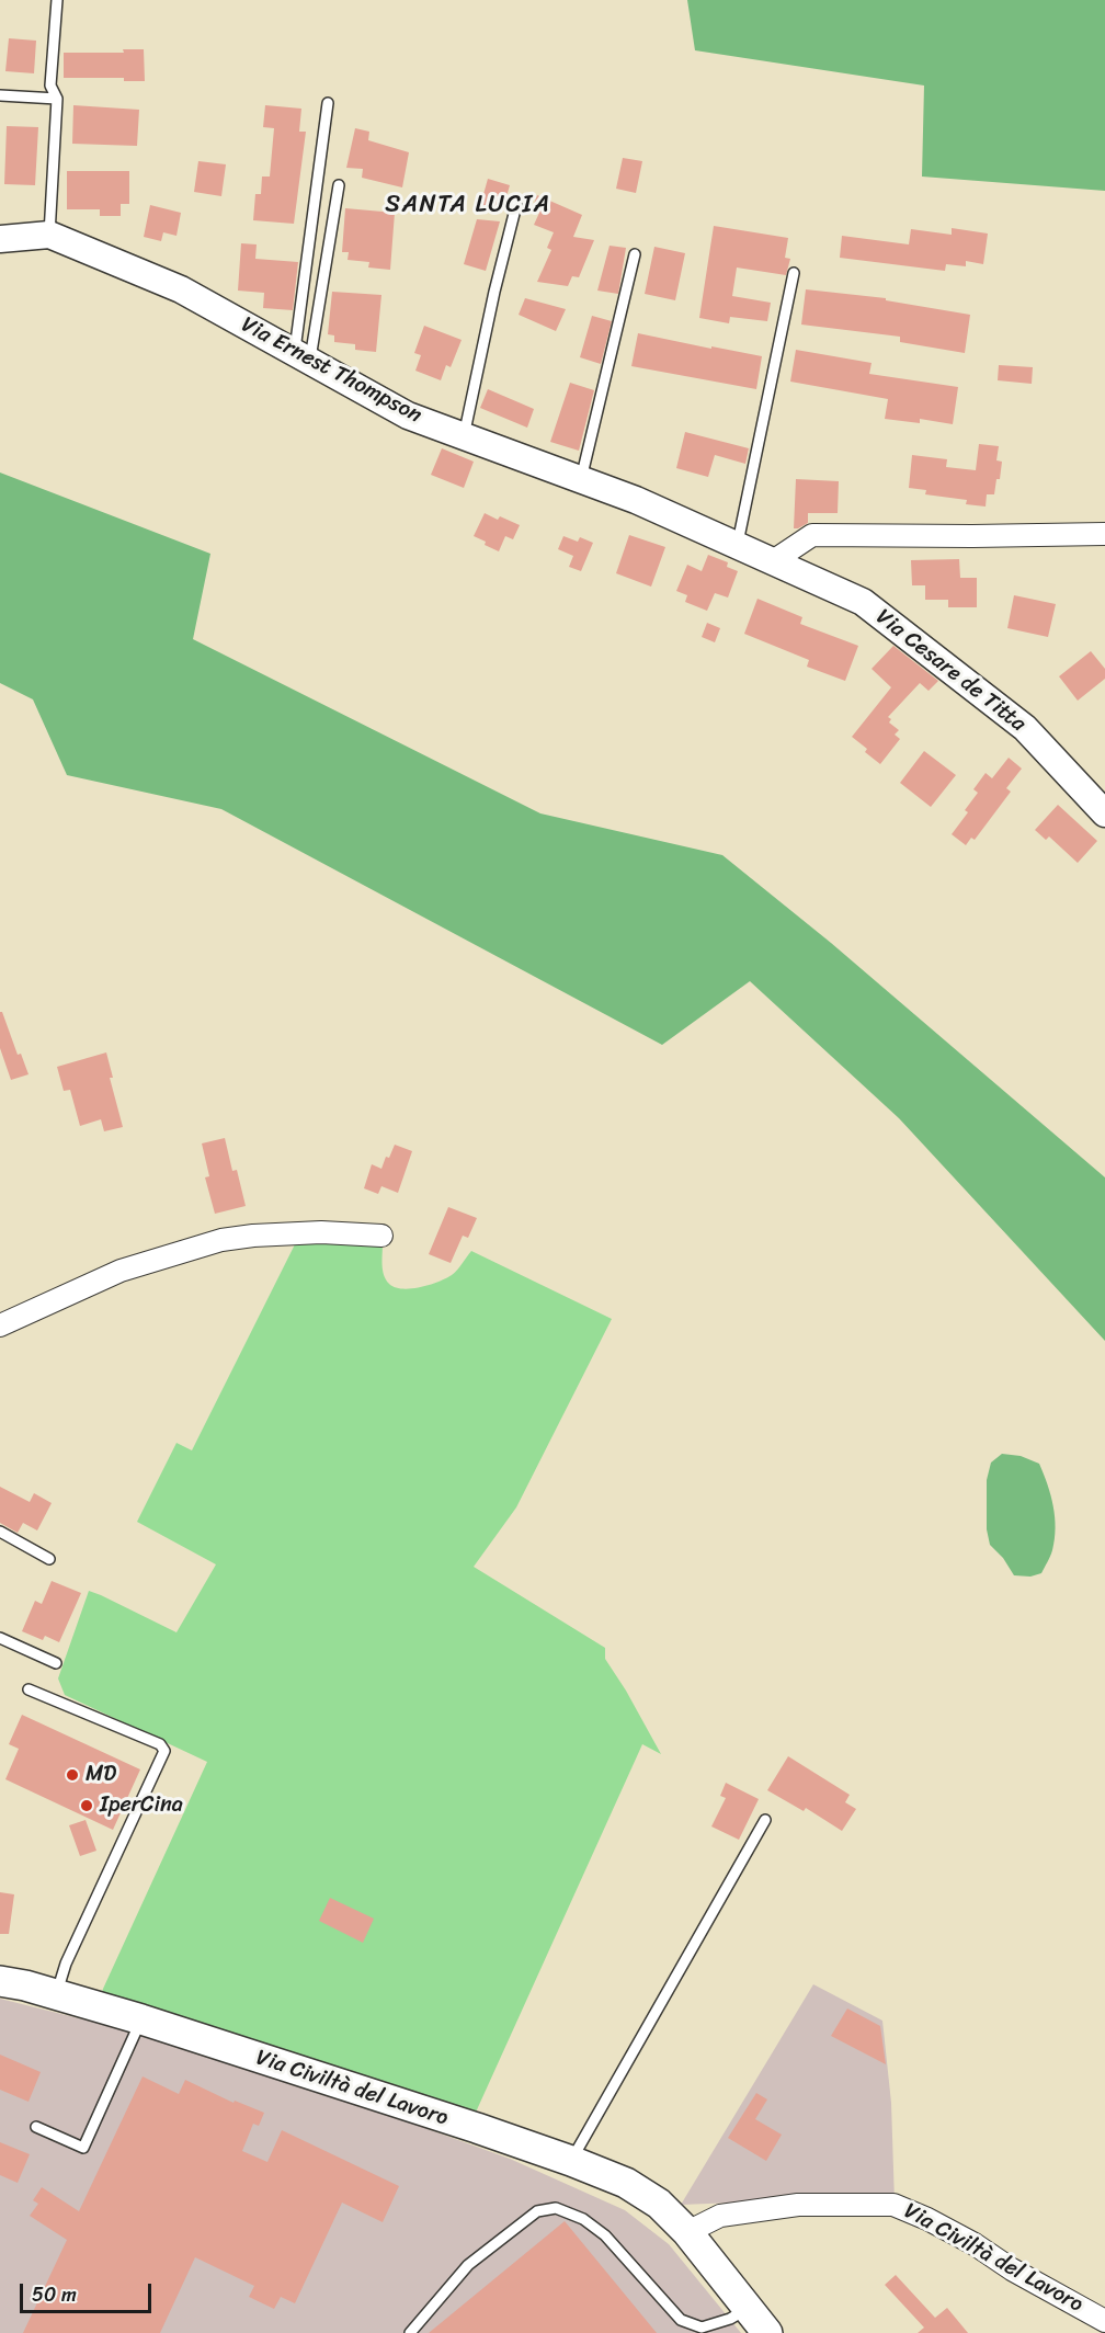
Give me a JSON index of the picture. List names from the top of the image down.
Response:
{
  "streets": {
    "main road": ["Via Civiltà del Lavoro"],
    "street": ["Via Ernest Thompson", "Via Cesare de Titta"]
  },
  "crossings": [
    ["Via Ernest Thompson", "Via Cesare de Titta"]
  ],
  "districts": ["SANTA LUCIA"],
  "places": ["MD", "IperCina"],
  "scale_bar": "50 m"
}
